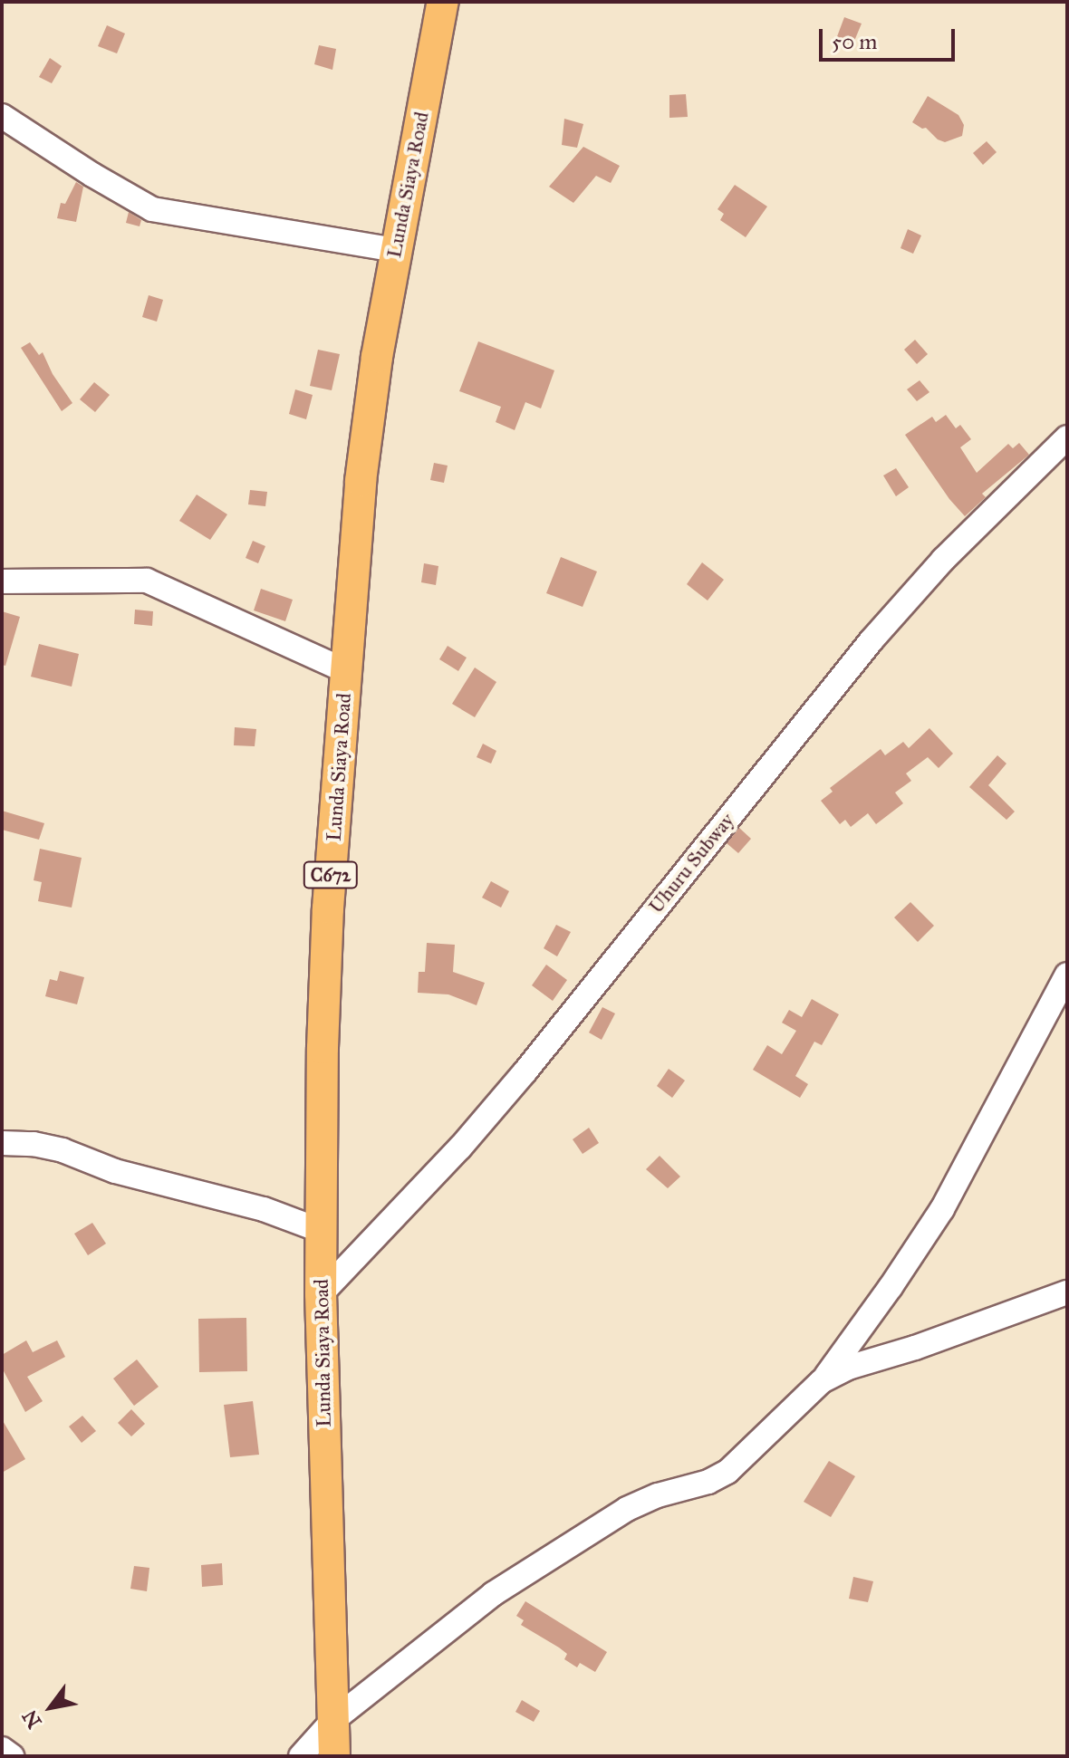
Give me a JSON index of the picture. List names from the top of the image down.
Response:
{
  "streets": {
    "main road": ["Lunda Siaya Road", "C672"],
    "street": ["Uhuru Subway"]
  },
  "crossings": [
    ["Lunda Siaya Road", "Uhuru Subway"]
  ],
  "scale_bar": "50 m",
  "north": "bottom left"
}
